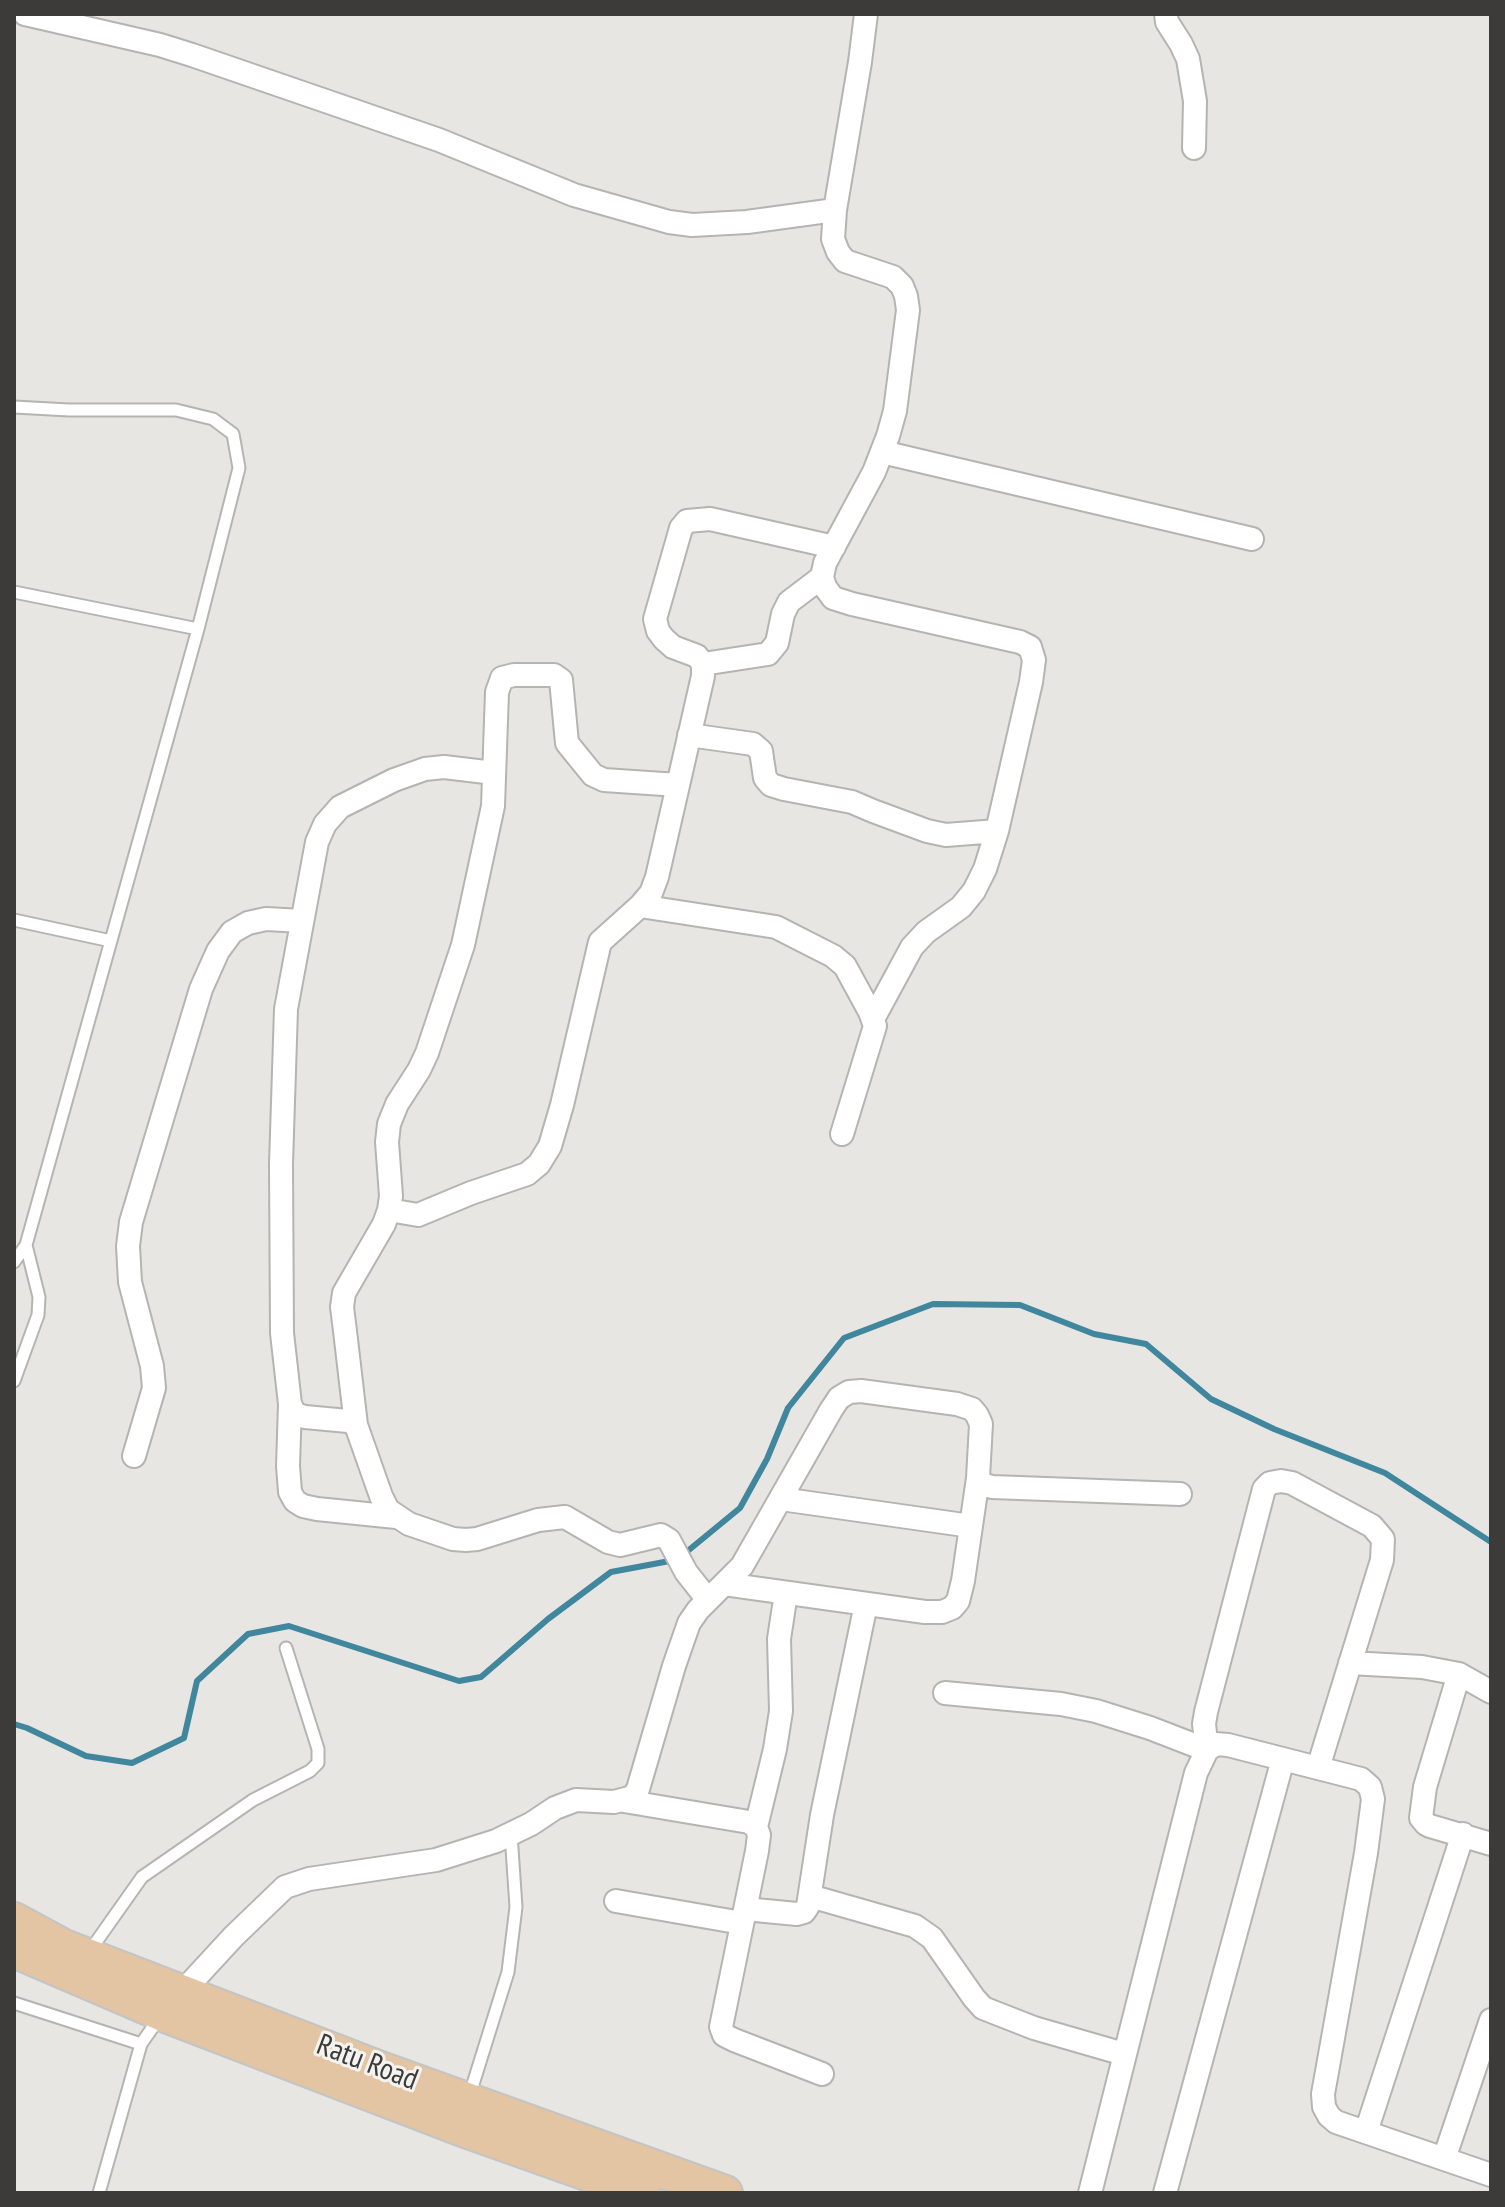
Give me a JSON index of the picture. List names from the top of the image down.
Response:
{
  "streets": {
    "main road": ["Ratu Road"]
  }
}
